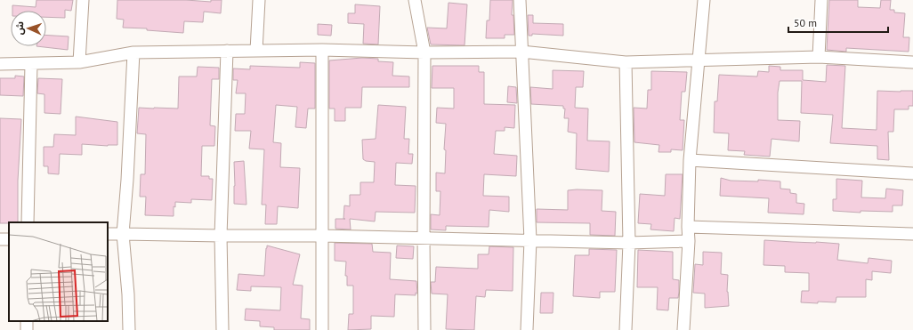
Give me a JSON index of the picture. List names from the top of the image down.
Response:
{
  "scale_bar": "50 m",
  "north": "left"
}
